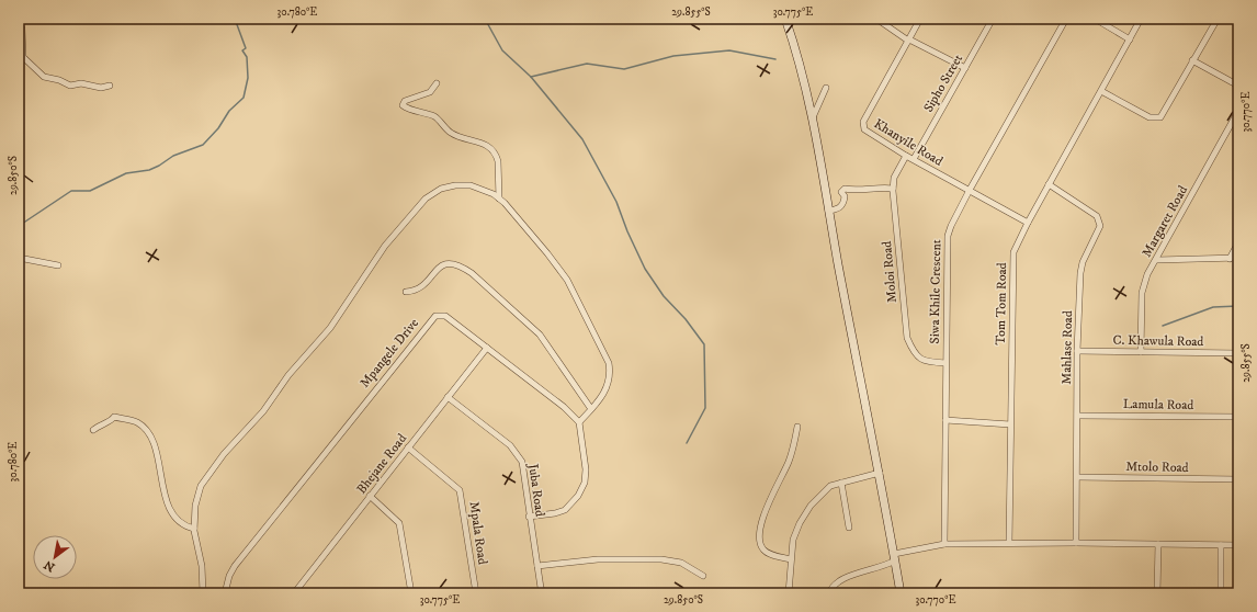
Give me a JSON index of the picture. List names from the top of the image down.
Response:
{
  "streets": {
    "street": [
      "Sipho Street",
      "Khanyile Road",
      "Margaret Road",
      "Moloi Road",
      "Siwa Khile Crescent",
      "Tom Tom Road",
      "C. Khawula Road",
      "Mahlase Road",
      "Mpangele Drive",
      "Lamula Road",
      "Bhejane Road",
      "Mtolo Road",
      "Juba Road",
      "Mpala Road"
    ]
  },
  "crossings": [
    ["Sipho Street", "Khanyile Road"],
    ["Khanyile Road", "Moloi Road"],
    ["Khanyile Road", "Siwa Khile Crescent"],
    ["Khanyile Road", "Tom Tom Road"],
    ["Margaret Road", "C. Khawula Road"],
    ["Moloi Road", "Siwa Khile Crescent"],
    ["Tom Tom Road", "Mahlase Road"],
    ["C. Khawula Road", "Mahlase Road"],
    ["Mahlase Road", "Lamula Road"],
    ["Mahlase Road", "Mtolo Road"],
    ["Mpangele Drive", "Bhejane Road"],
    ["Bhejane Road", "Juba Road"],
    ["Bhejane Road", "Mpala Road"]
  ],
  "north": "bottom left",
  "coordinates": [
    "30.780°E",
    "29.855°S",
    "30.775°E",
    "30.770°E",
    "29.850°S"
  ]
}
